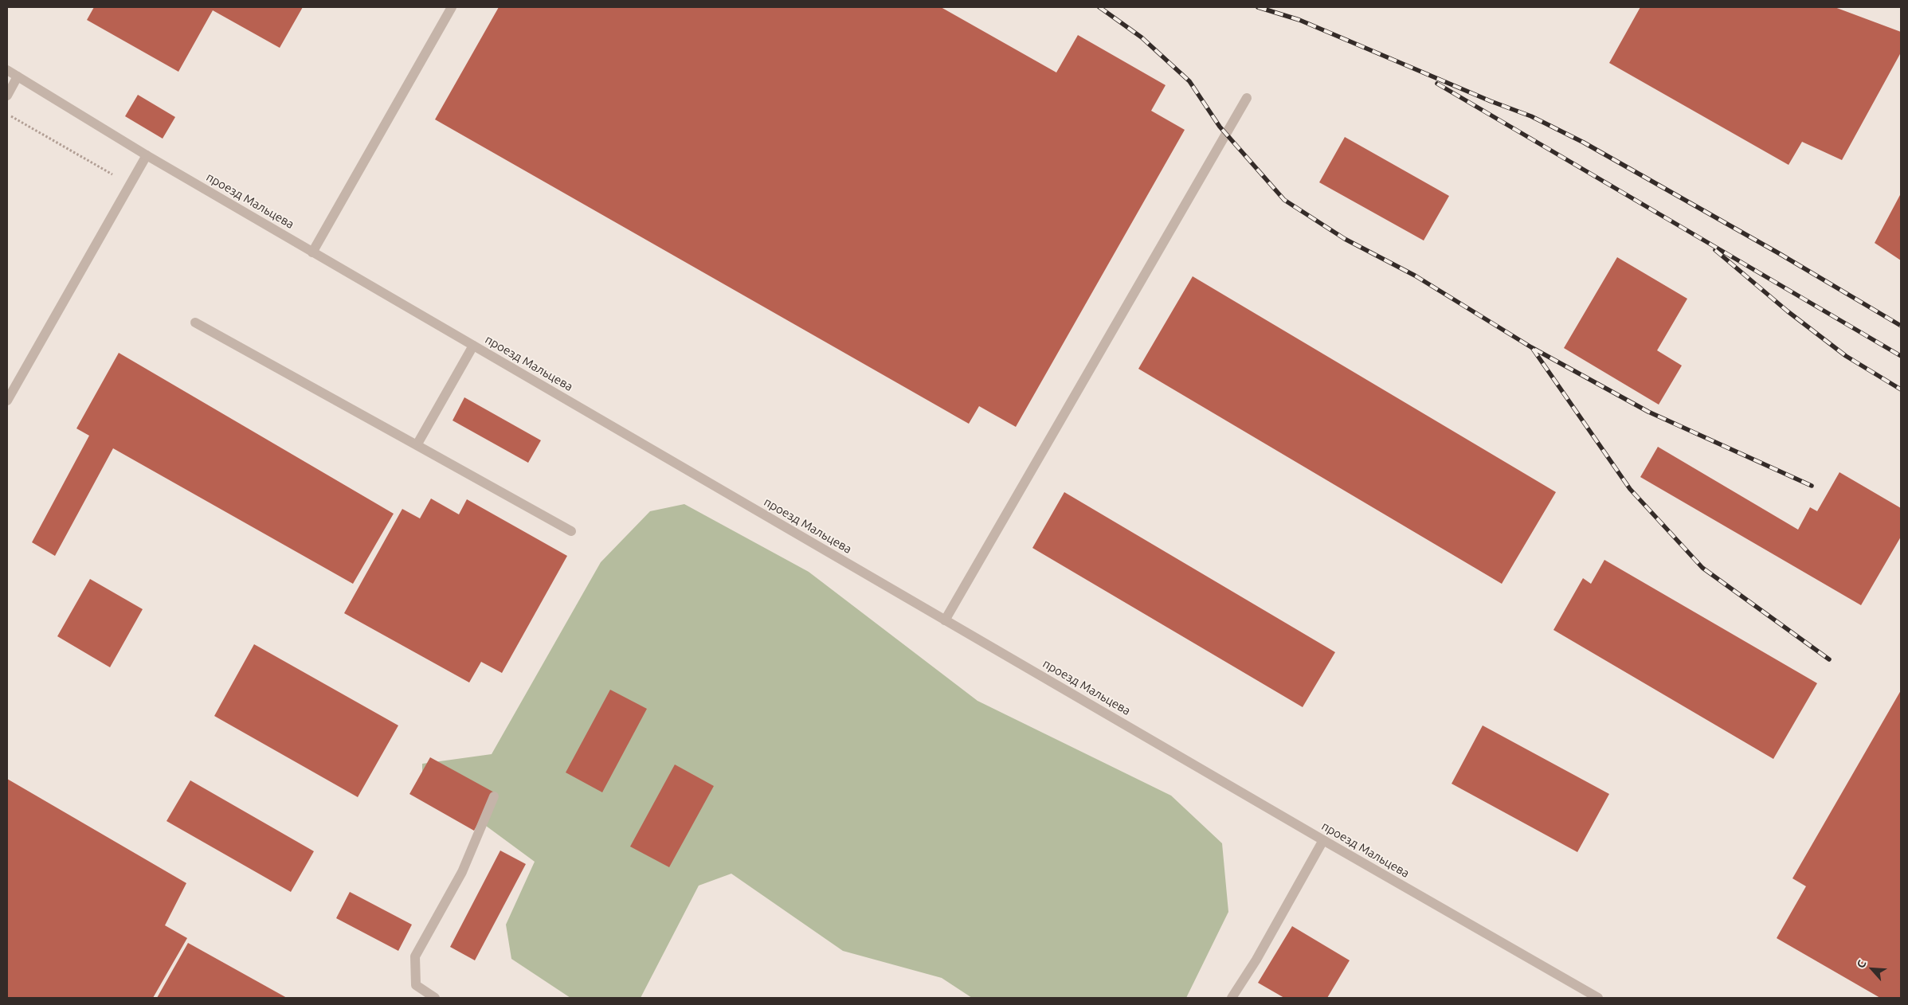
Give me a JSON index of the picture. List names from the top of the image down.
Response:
{
  "streets": {
    "street": ["проезд Мальцева"]
  },
  "north": "top left"
}
